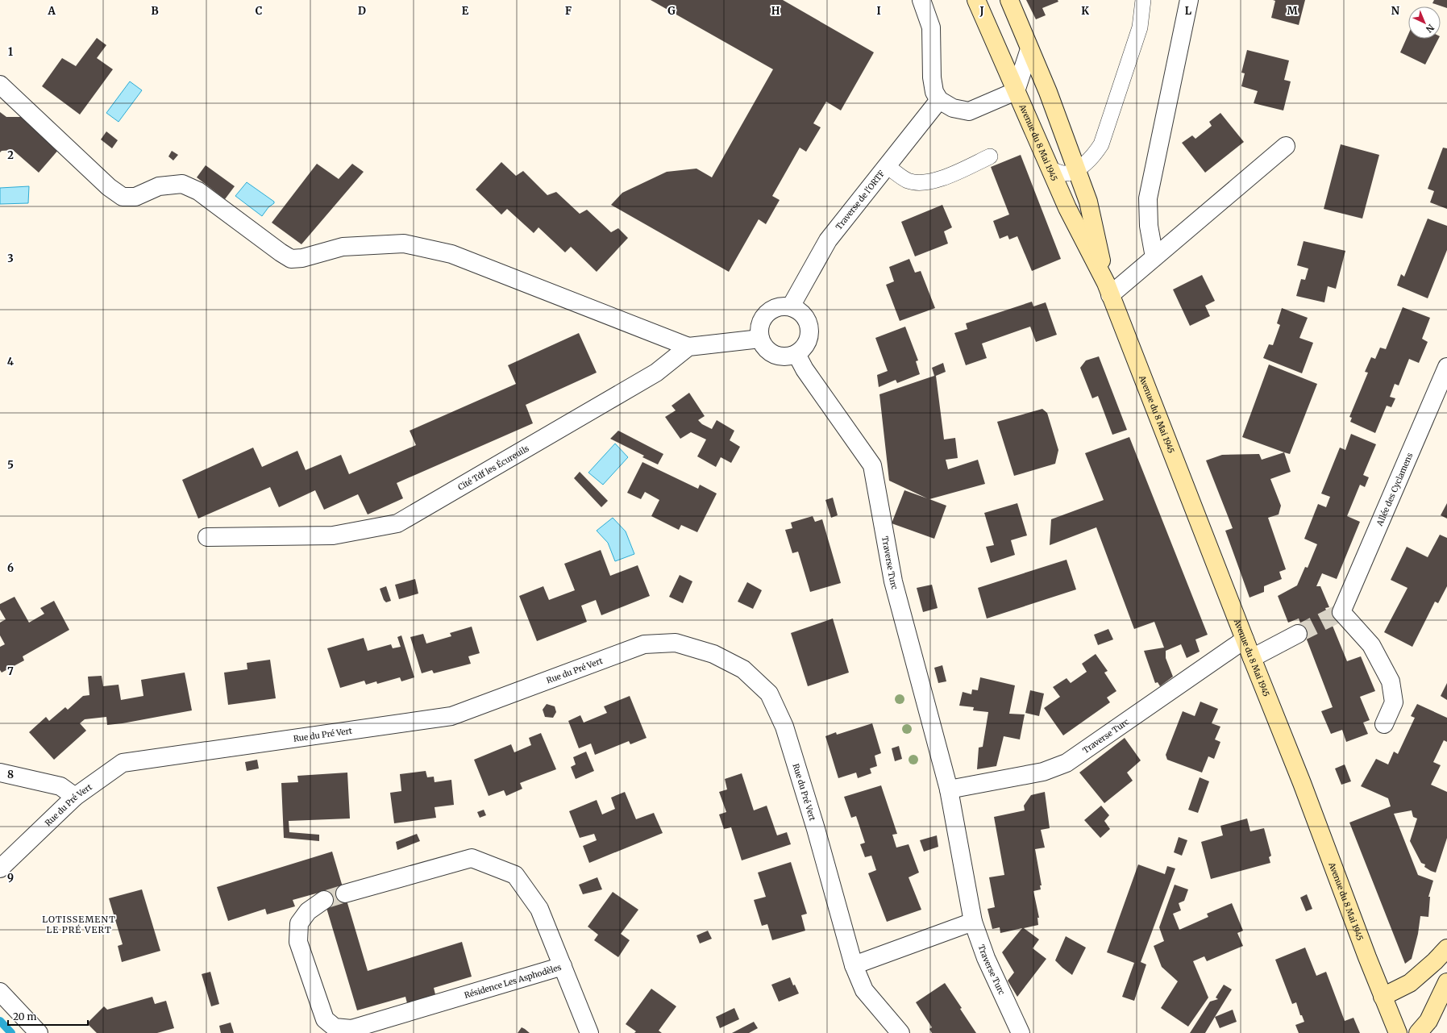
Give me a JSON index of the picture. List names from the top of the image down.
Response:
{
  "streets": {
    "main road": ["Avenue du 8 Mai 1945"],
    "street": [
      "Traverse de l'ORTF",
      "Cité Tdf les Écureuils",
      "Allée des Cyclamens",
      "Traverse Turc",
      "Rue du Pré Vert",
      "Résidence Les Asphodèles"
    ]
  },
  "crossings": [
    ["Avenue du 8 Mai 1945", "Traverse Turc"],
    ["Traverse de l'ORTF", "Traverse Turc"]
  ],
  "districts": ["LOTISSEMENT LE PRÉ VERT"],
  "scale_bar": "20 m",
  "north": "bottom right",
  "grid": {
    "columns": [
      "A",
      "B",
      "C",
      "D",
      "E",
      "F",
      "G",
      "H",
      "I",
      "J",
      "K",
      "L",
      "M",
      "N"
    ],
    "rows": [
      "1",
      "2",
      "3",
      "4",
      "5",
      "6",
      "7",
      "8",
      "9"
    ]
  }
}
